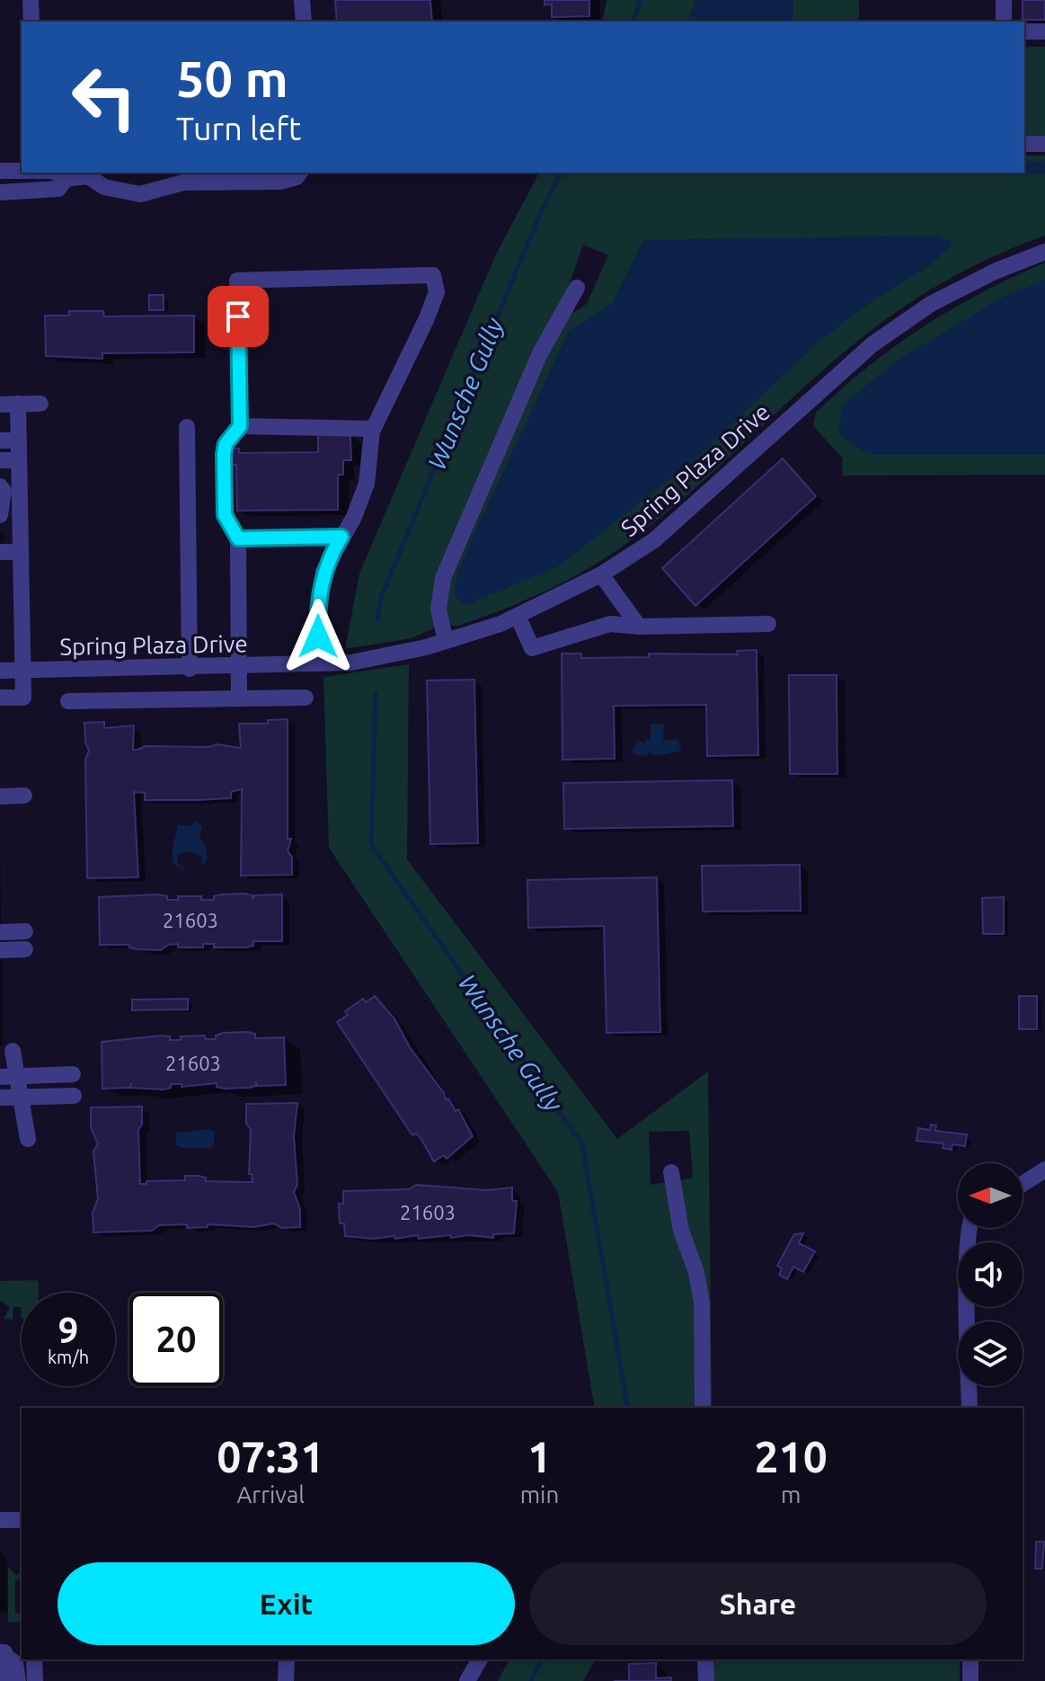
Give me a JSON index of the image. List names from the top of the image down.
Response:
{
  "streets": {
    "street": ["Spring Plaza Drive"]
  },
  "water": ["Wunsche Gully"],
  "house_numbers": ["21603", "21603", "21603"],
  "north": "left",
  "page": {
    "turn": ["50 m", "Turn left"],
    "speed": "9 km/h",
    "limit": "20",
    "eta": [
      "07:31",
      "Arrival",
      "1",
      "min",
      "210",
      "m"
    ],
    "buttons": ["Exit", "Share"]
  }
}
